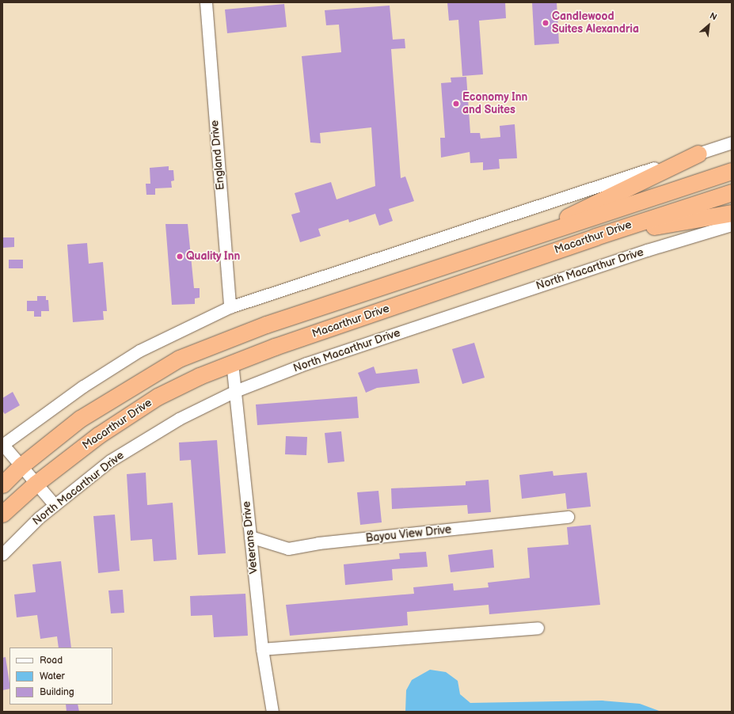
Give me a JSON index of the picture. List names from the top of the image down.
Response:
{
  "streets": {
    "highway": ["Macarthur Drive"],
    "street": [
      "England Drive",
      "North Macarthur Drive",
      "Bayou View Drive",
      "Veterans Drive"
    ]
  },
  "crossings": [
    ["Macarthur Drive", "Veterans Drive"],
    ["North Macarthur Drive", "Veterans Drive"],
    ["Bayou View Drive", "Veterans Drive"]
  ],
  "places": ["Candlewood Suites Alexandria", "Economy Inn and Suites", "Quality Inn"],
  "legend": ["Road", "Water", "Building"],
  "north": "top right"
}
